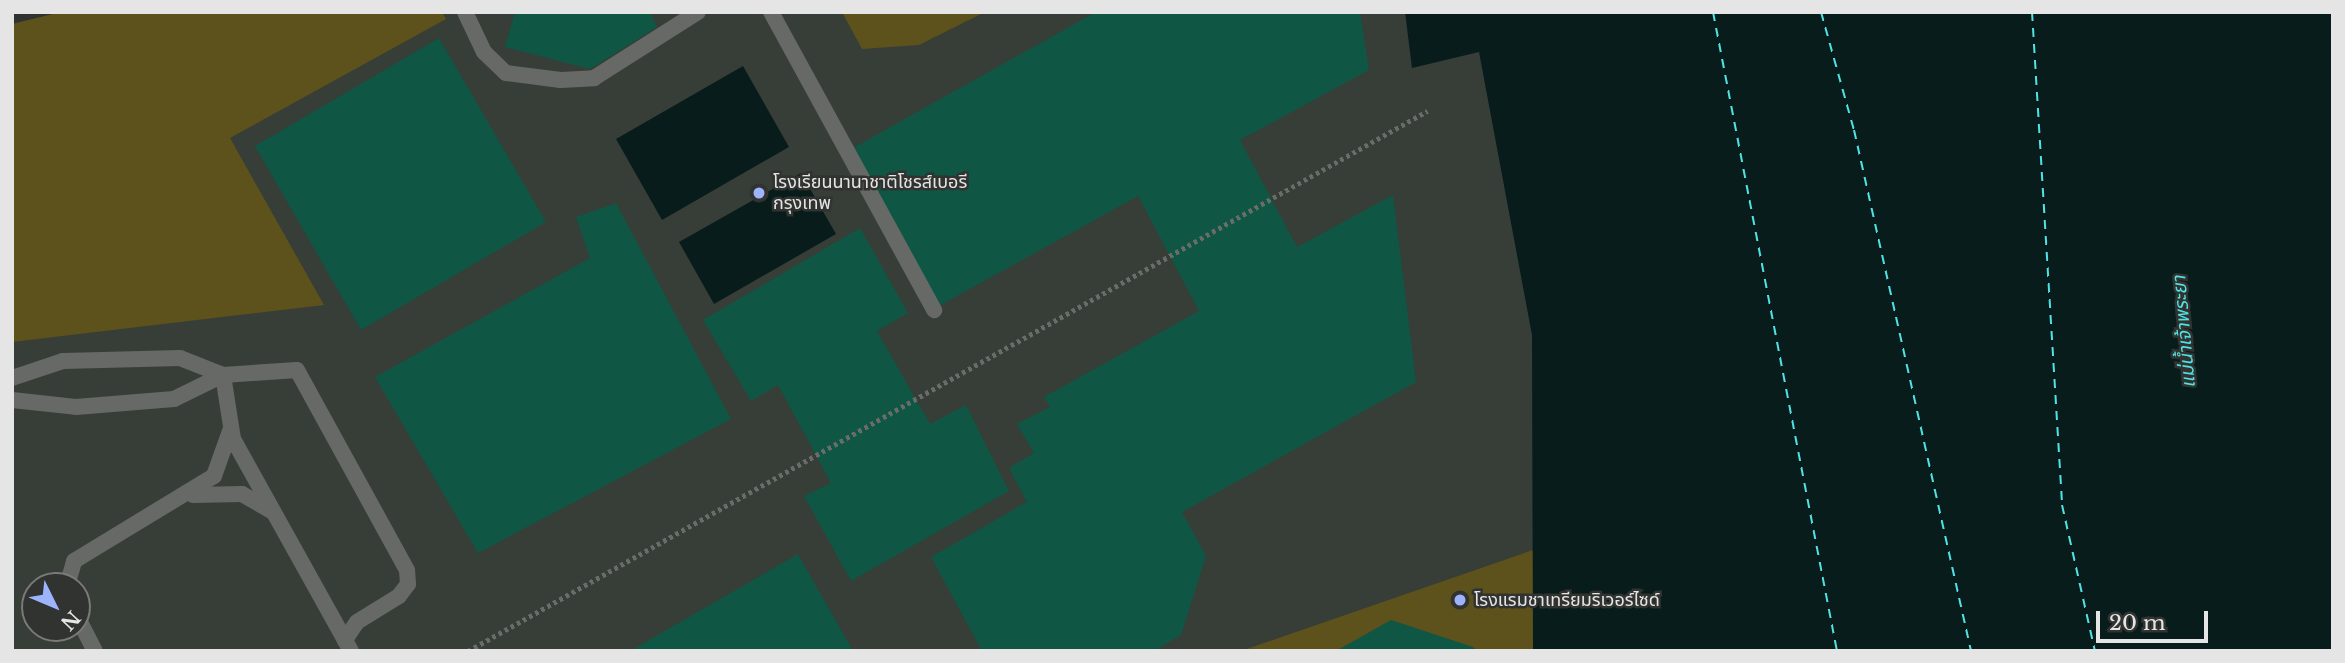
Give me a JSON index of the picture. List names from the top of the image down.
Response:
{
  "water": ["แม่น้ำเจ้าพระยา"],
  "places": ["โรงเรียนนานาชาติโชรส์เบอรี กรุงเทพ", "โรงแรมชาเทรียมริเวอร์ไซด์"],
  "scale_bar": "20 m",
  "north": "bottom right"
}
